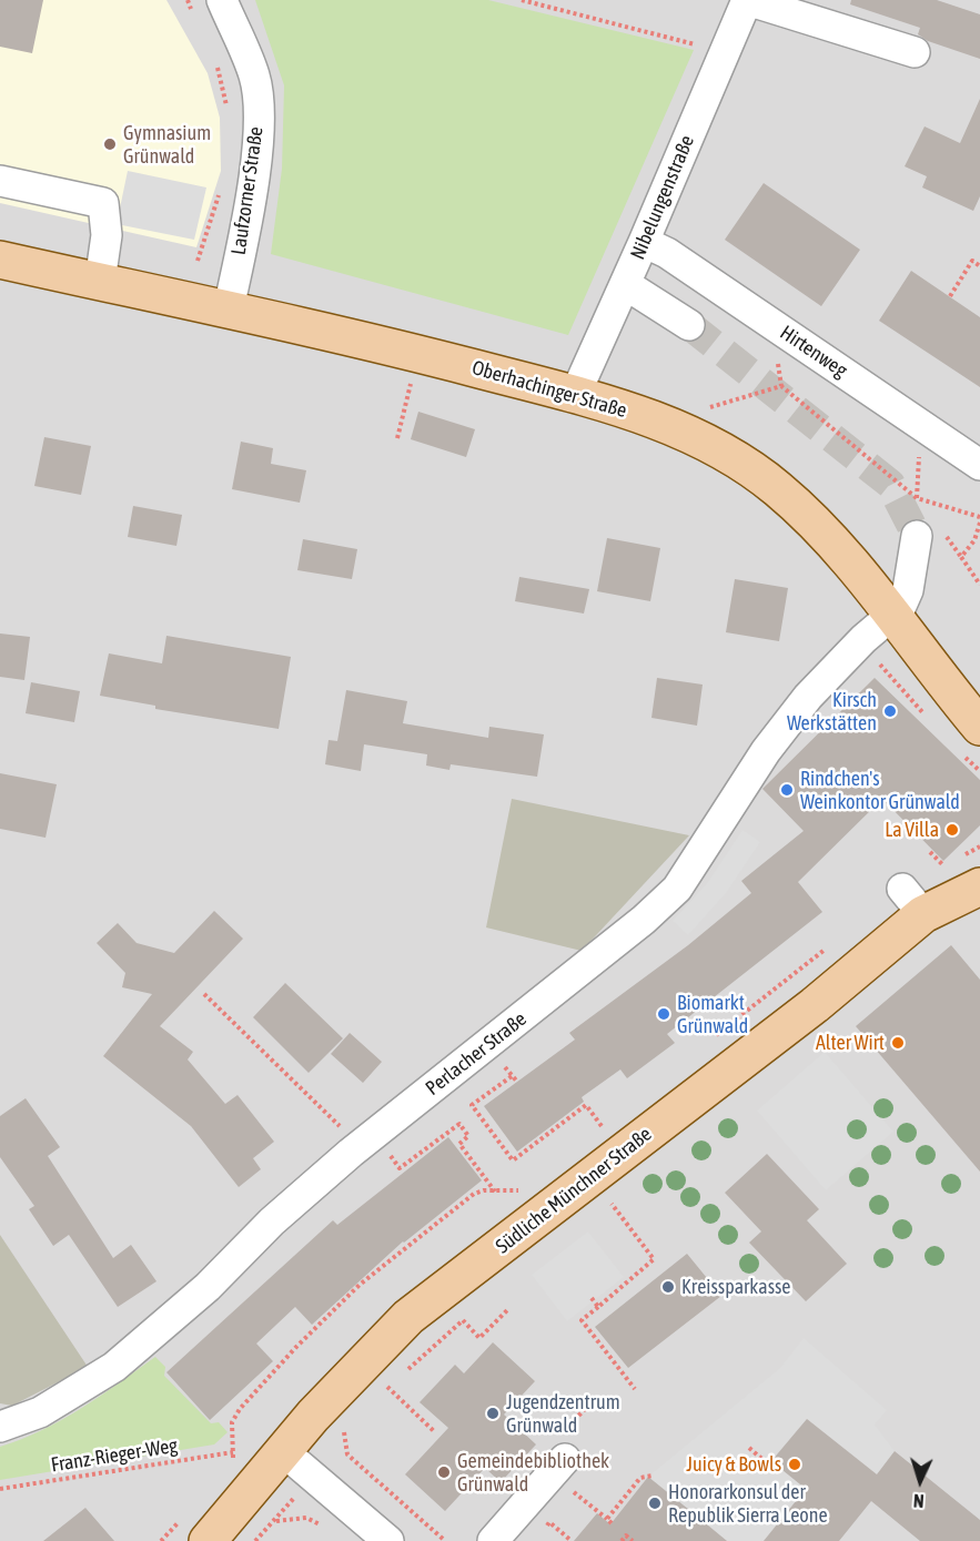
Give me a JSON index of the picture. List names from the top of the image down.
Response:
{
  "streets": {
    "main road": ["Oberhachinger Straße", "Südliche Münchner Straße"],
    "street": [
      "Laufzorner Straße",
      "Nibelungenstraße",
      "Hirtenweg",
      "Perlacher Straße"
    ],
    "path": ["Franz-Rieger-Weg"]
  },
  "crossings": [
    ["Laufzorner Straße", "Oberhachinger Straße"],
    ["Nibelungenstraße", "Hirtenweg"],
    ["Nibelungenstraße", "Oberhachinger Straße"],
    ["Oberhachinger Straße", "Perlacher Straße"]
  ],
  "places": [
    "Gymnasium Grünwald",
    "Kirsch Werkstätten",
    "Rindchen's Weinkontor Grünwald",
    "La Villa",
    "Biomarkt Grünwald",
    "Alter Wirt",
    "Kreissparkasse",
    "Jugendzentrum Grünwald",
    "Juicy & Bowls",
    "Gemeindebibliothek Grünwald",
    "Honorarkonsul der Republik Sierra Leone"
  ],
  "north": "bottom"
}
